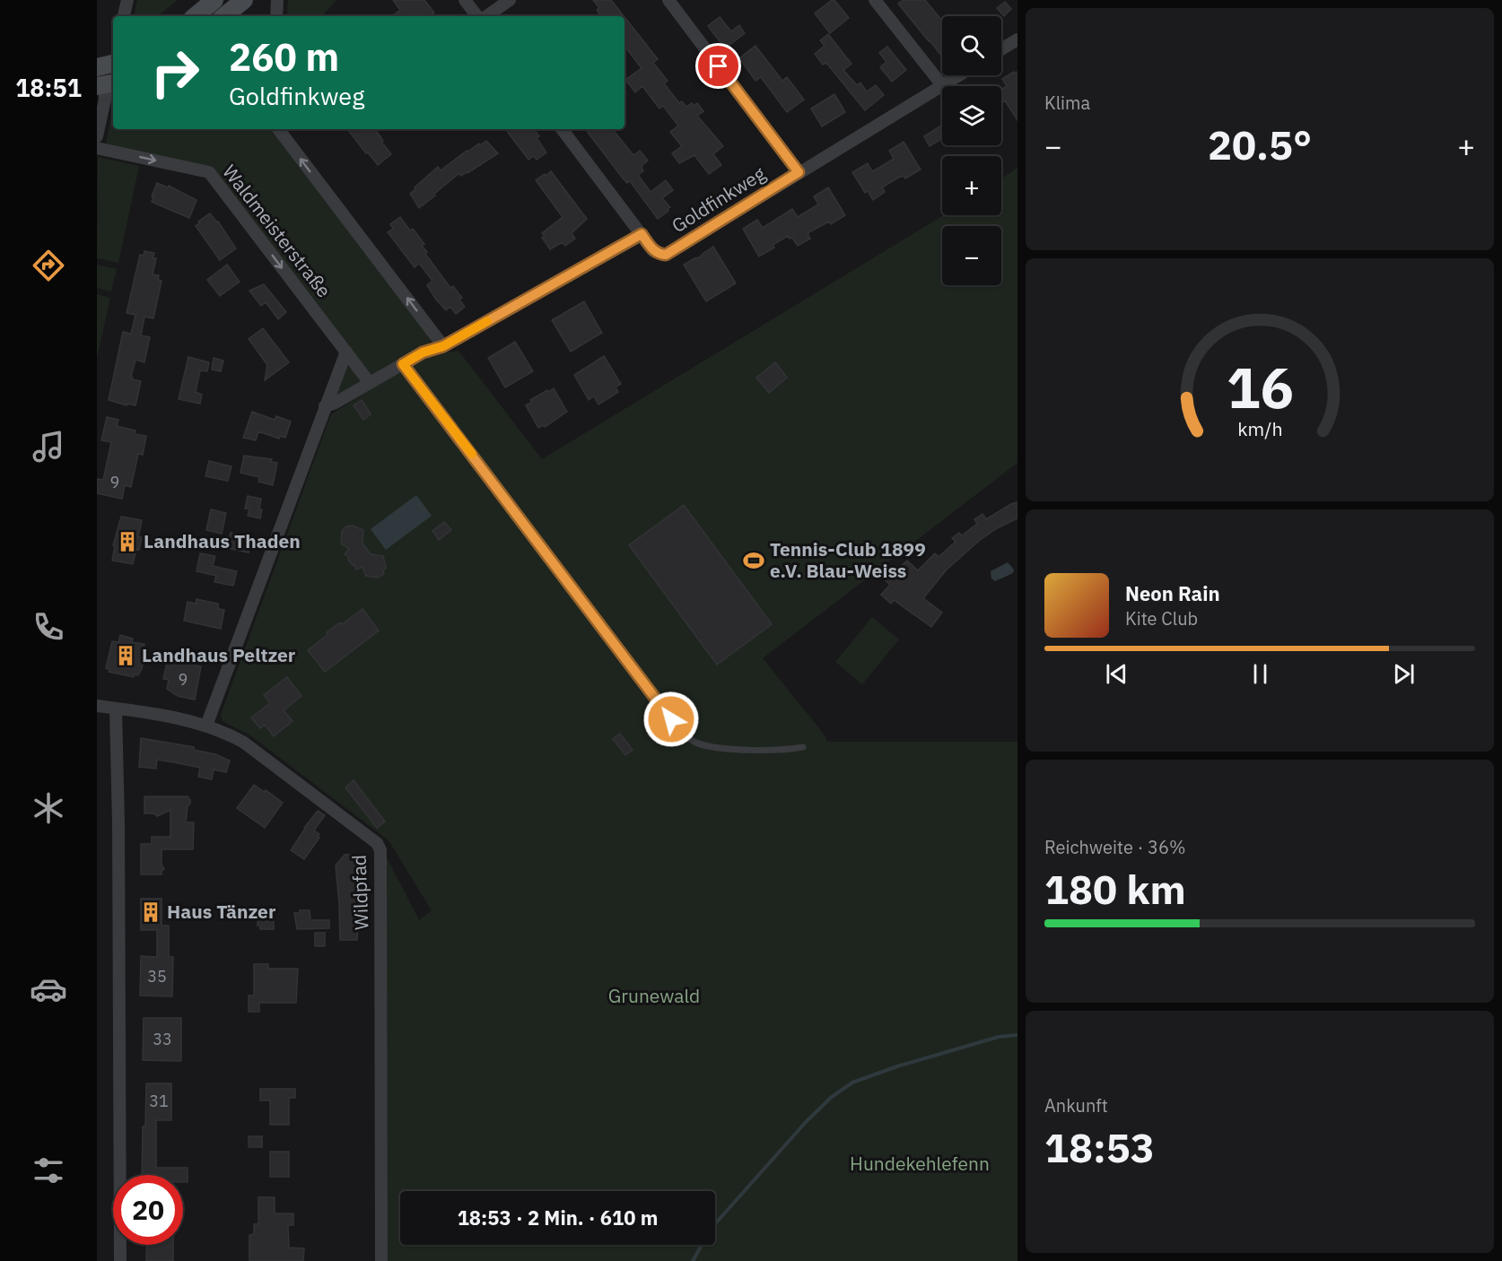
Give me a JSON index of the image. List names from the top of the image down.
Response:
{
  "streets": {
    "street": ["Goldfinkweg", "Waldmeisterstraße", "Wildpfad"]
  },
  "parks": ["Grunewald", "Hundekehlefenn"],
  "places": {
    "building": ["Landhaus Thaden", "Landhaus Peltzer", "Haus Tänzer"],
    "sports": ["Tennis-Club 1899 e.V. Blau-Weiss"]
  },
  "house_numbers": [
    "9",
    "9",
    "35",
    "33",
    "31"
  ],
  "page": {
    "tabs": "18:51",
    "tile": [
      "Klima",
      ["Reichweite · 36%", "180 km"],
      ["Ankunft", "18:53"]
    ],
    "map_buttons": ["+", "−"],
    "turn": ["260 m", "Goldfinkweg"],
    "heat": ["−", "20.5°", "+"],
    "song": ["Neon Rain", "Kite Club"],
    "limit": "20",
    "trip": "18:53 · 2 Min. · 610 m",
    "gauge": ["16", "km/h"]
  }
}
